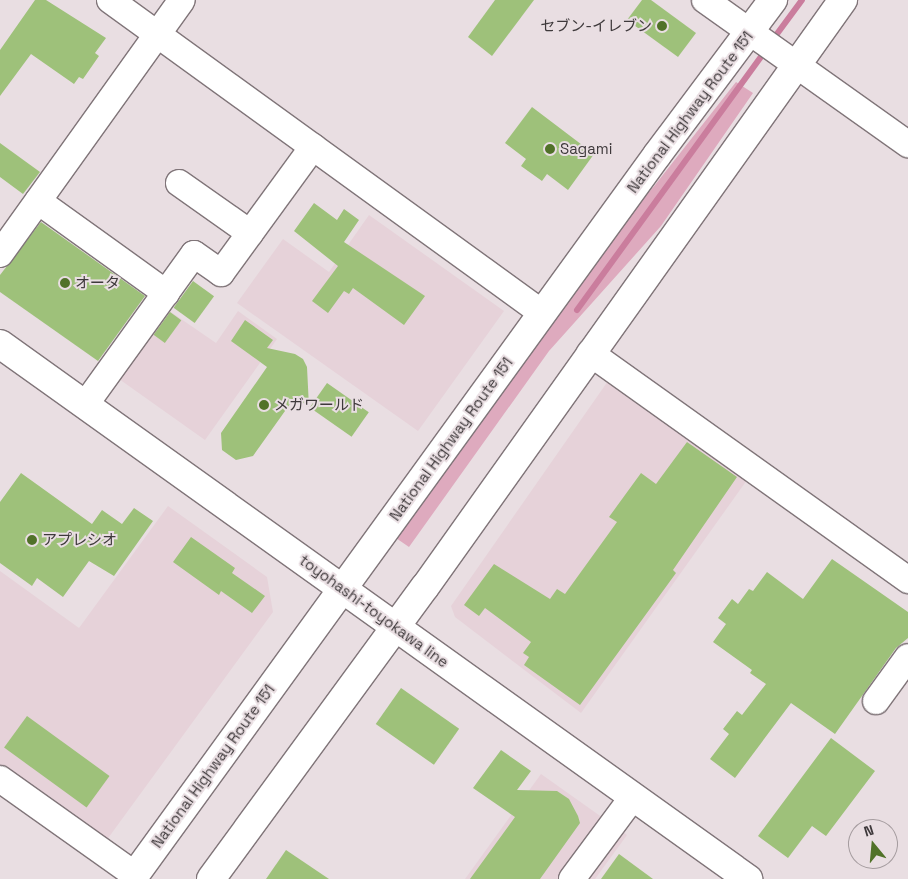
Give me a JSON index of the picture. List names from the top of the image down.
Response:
{
  "streets": {
    "main road": ["National Highway Route 151", "toyohashi-toyokawa line"]
  },
  "crossings": [
    ["National Highway Route 151", "toyohashi-toyokawa line"]
  ],
  "places": [
    "セブン-イレブン",
    "Sagami",
    "オータ",
    "メガワールド",
    "アプレシオ"
  ],
  "north": "top"
}
